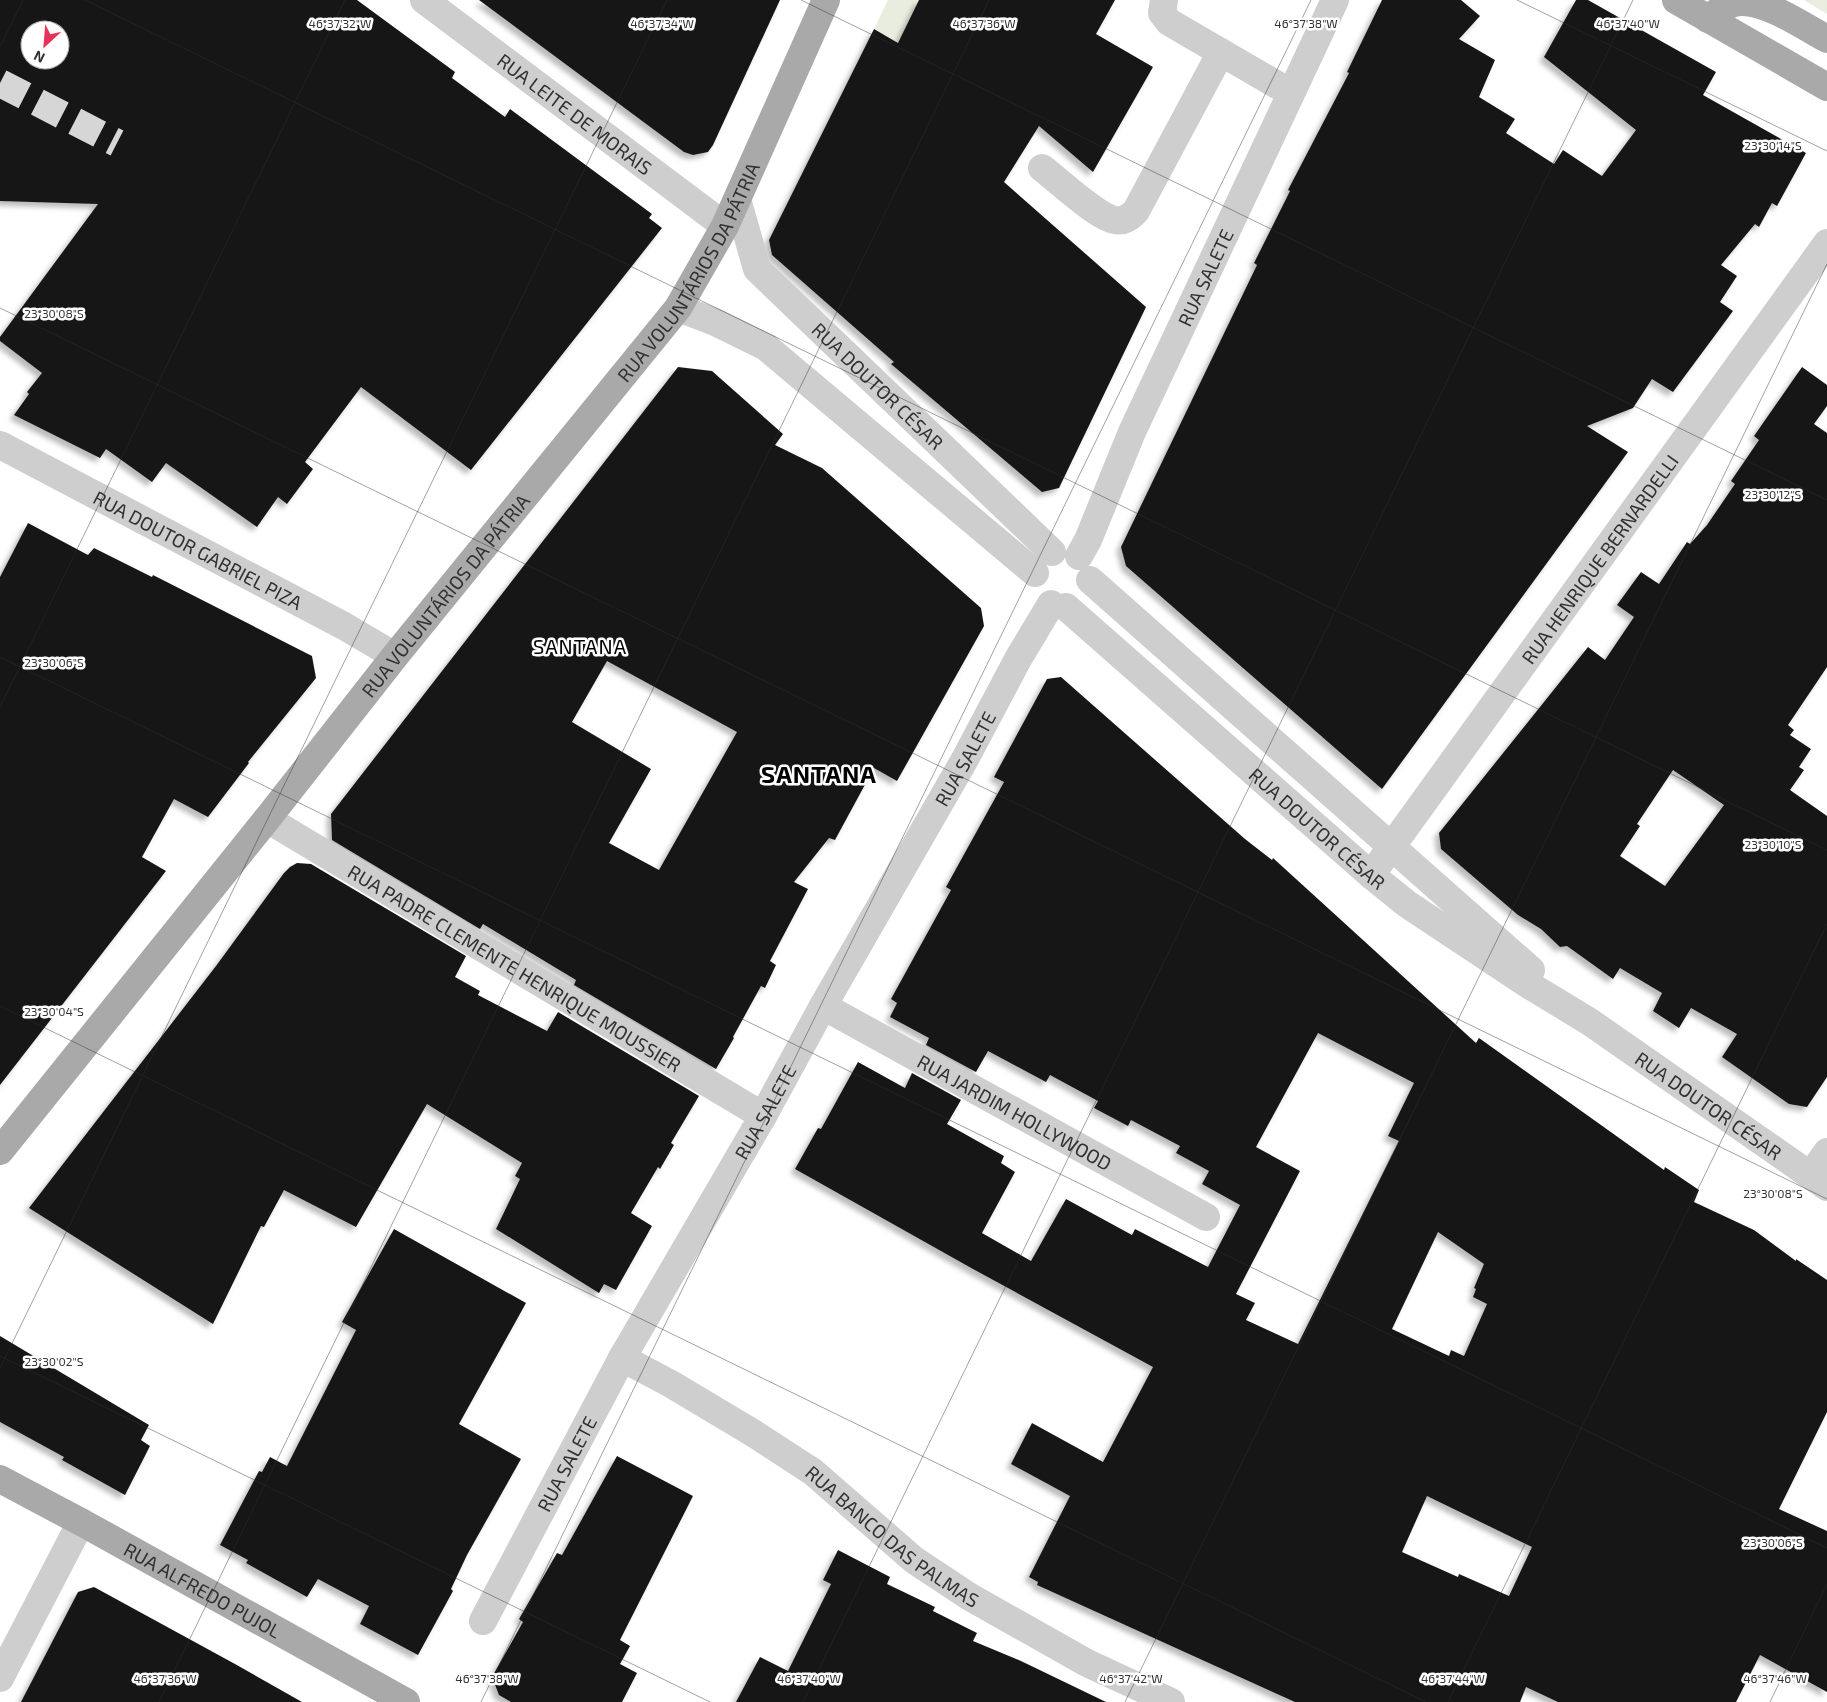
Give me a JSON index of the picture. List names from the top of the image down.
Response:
{
  "streets": {
    "main road": ["RUA VOLUNTÁRIOS DA PÁTRIA", "RUA ALFREDO PUJOL"],
    "street": [
      "RUA LEITE DE MORAIS",
      "RUA SALETE",
      "RUA DOUTOR CÉSAR",
      "RUA DOUTOR GABRIEL PIZA",
      "RUA HENRIQUE BERNARDELLI",
      "RUA PADRE CLEMENTE HENRIQUE MOUSSIER",
      "RUA JARDIM HOLLYWOOD",
      "RUA BANCO DAS PALMAS"
    ]
  },
  "crossings": [
    ["RUA LEITE DE MORAIS", "RUA VOLUNTÁRIOS DA PÁTRIA"],
    ["RUA VOLUNTÁRIOS DA PÁTRIA", "RUA DOUTOR CÉSAR"],
    ["RUA VOLUNTÁRIOS DA PÁTRIA", "RUA DOUTOR GABRIEL PIZA"],
    ["RUA VOLUNTÁRIOS DA PÁTRIA", "RUA PADRE CLEMENTE HENRIQUE MOUSSIER"],
    ["RUA SALETE", "RUA DOUTOR CÉSAR"],
    ["RUA SALETE", "RUA PADRE CLEMENTE HENRIQUE MOUSSIER"],
    ["RUA SALETE", "RUA JARDIM HOLLYWOOD"],
    ["RUA SALETE", "RUA BANCO DAS PALMAS"],
    ["RUA DOUTOR CÉSAR", "RUA HENRIQUE BERNARDELLI"]
  ],
  "districts": ["SANTANA", "SANTANA"],
  "north": "bottom left",
  "coordinates": [
    "46°37'38\"W",
    "46°37'32\"W",
    "46°37'34\"W",
    "46°37'36\"W",
    "46°37'40\"W",
    "23°30'14\"S",
    "23°30'08\"S",
    "23°30'12\"S",
    "23°30'06\"S",
    "23°30'10\"S",
    "23°30'04\"S",
    "23°30'02\"S",
    "46°37'42\"W",
    "46°37'44\"W",
    "46°37'46\"W"
  ]
}
